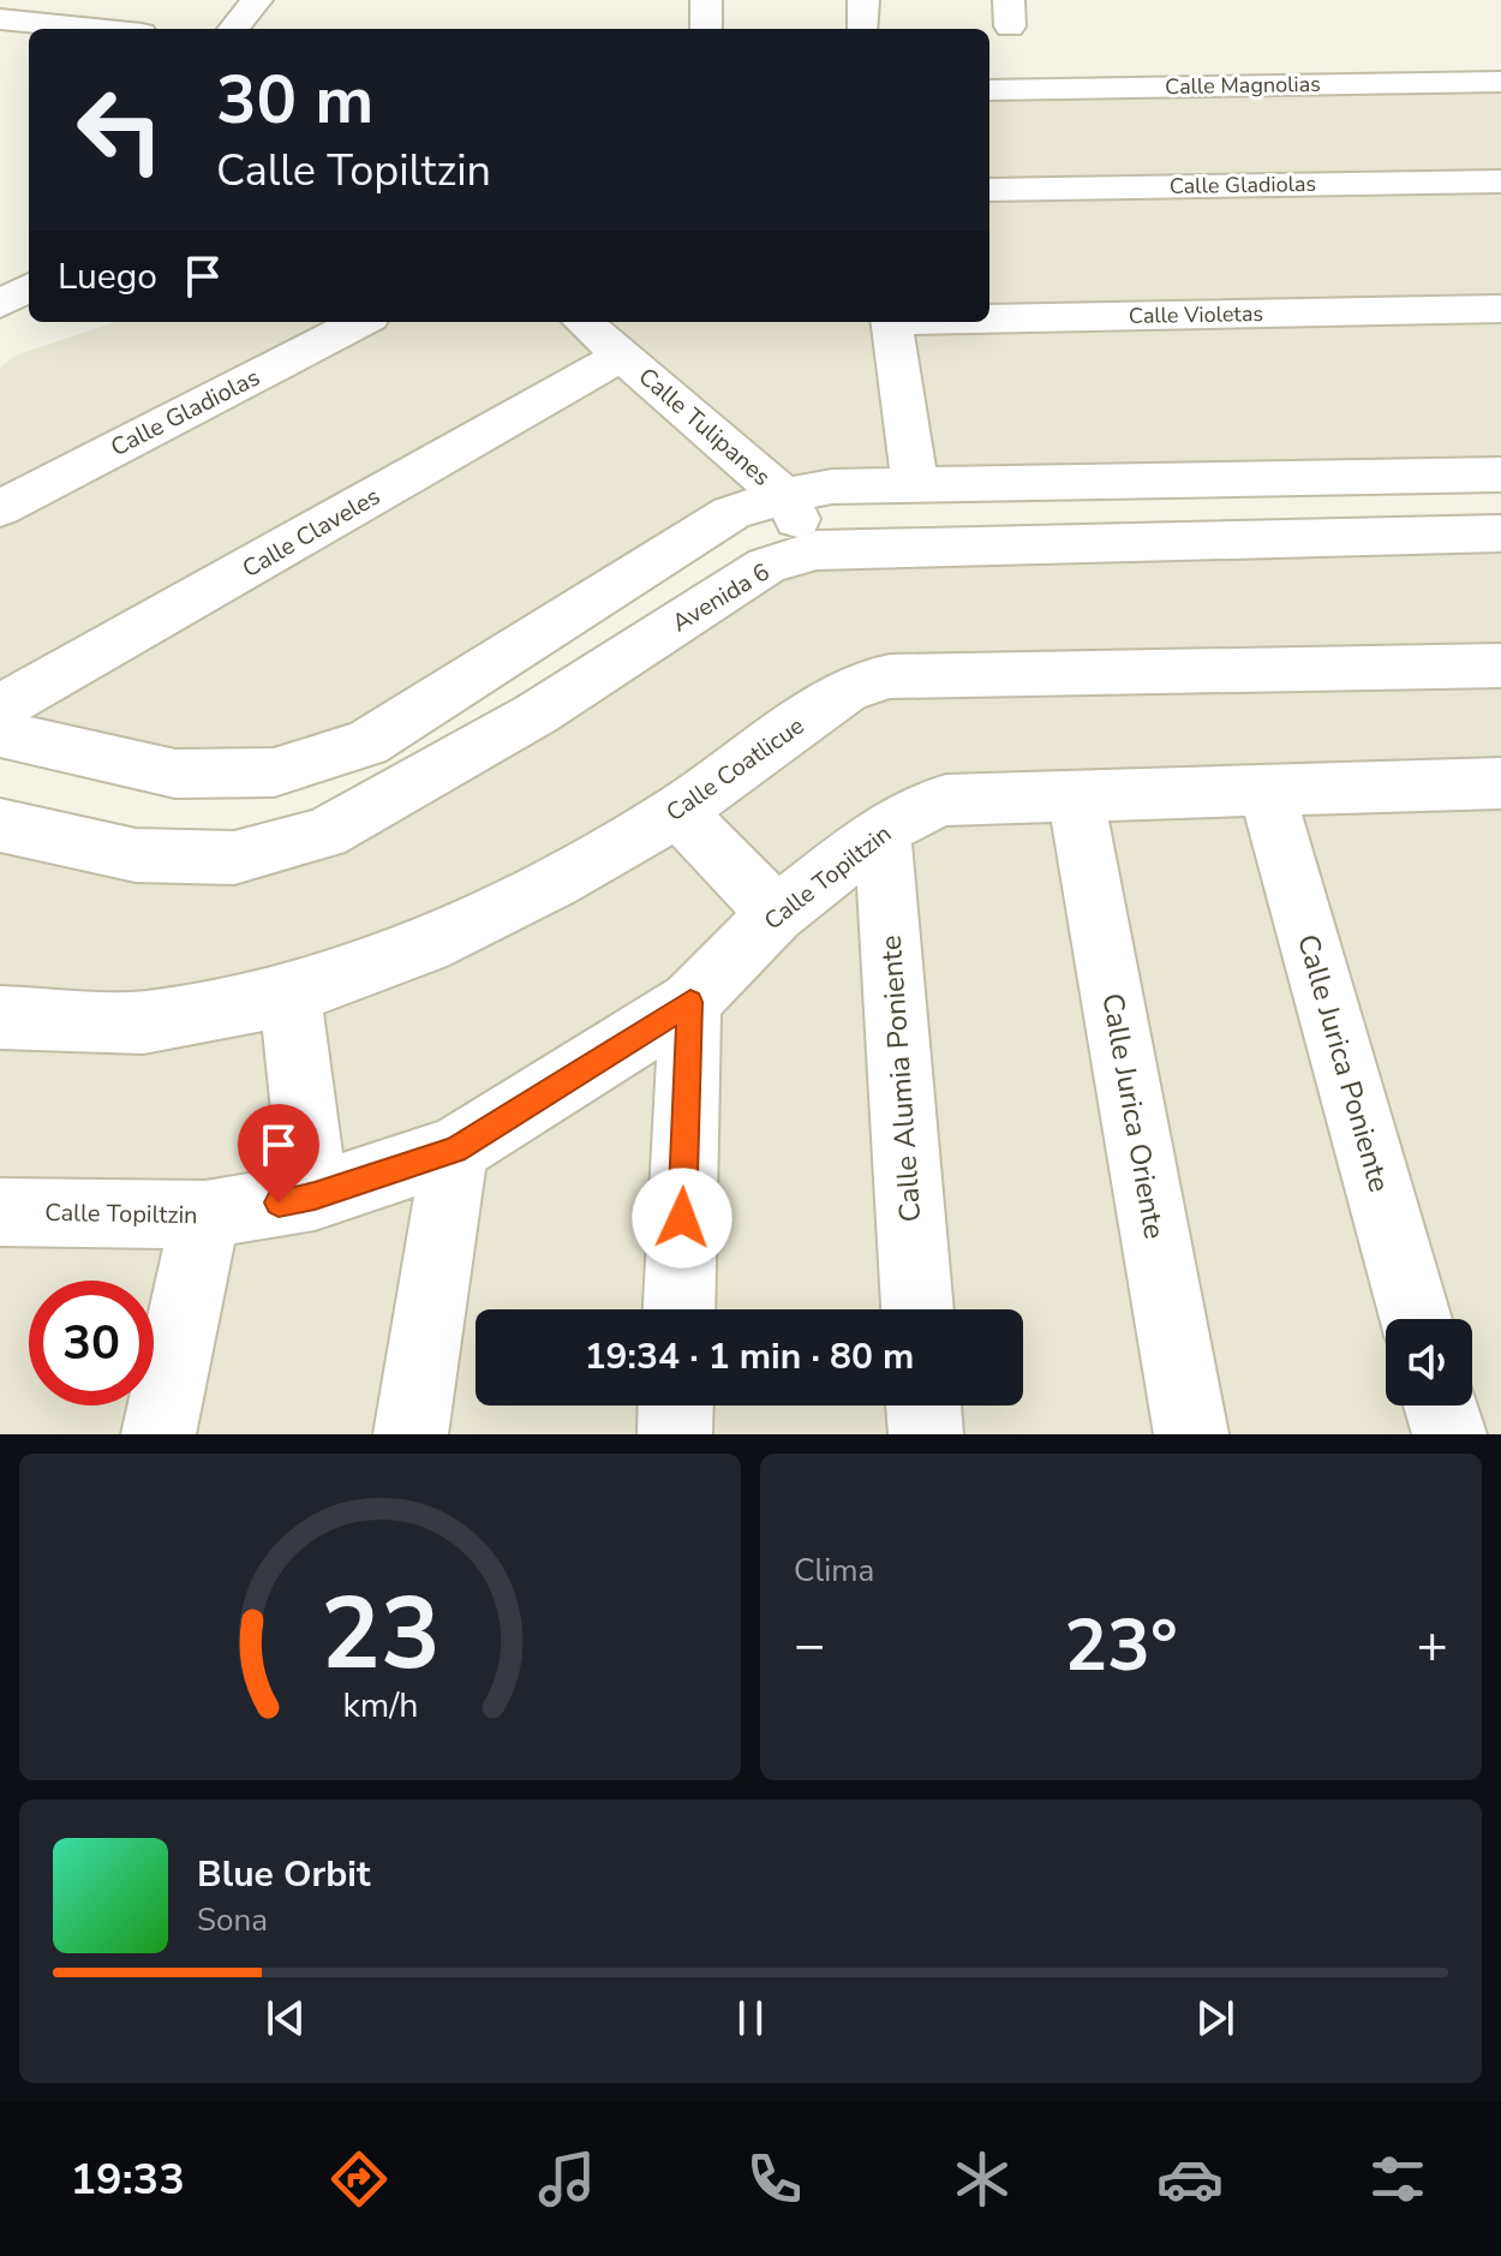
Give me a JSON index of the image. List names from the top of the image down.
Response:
{
  "streets": {
    "street": [
      "Calle Magnolias",
      "Calle Gladiolas",
      "Calle Violetas",
      "Calle Tulipanes",
      "Calle Claveles",
      "Avenida 6",
      "Calle Coatlicue",
      "Calle Topiltzin",
      "Calle Jurica Poniente",
      "Calle Alumia Poniente",
      "Calle Jurica Oriente"
    ]
  },
  "crossings": [
    ["Calle Tulipanes", "Calle Claveles"],
    ["Calle Tulipanes", "Avenida 6"],
    ["Calle Topiltzin", "Calle Jurica Poniente"],
    ["Calle Topiltzin", "Calle Alumia Poniente"],
    ["Calle Topiltzin", "Calle Jurica Oriente"]
  ],
  "page": {
    "turn": ["30 m", "Calle Topiltzin"],
    "then": "Luego",
    "limit": "30",
    "trip": "19:34 · 1 min · 80 m",
    "tile": "Clima",
    "heat": ["−", "23°", "+"],
    "song": ["Blue Orbit", "Sona"],
    "tabs": "19:33",
    "gauge": ["23", "km/h"]
  }
}
